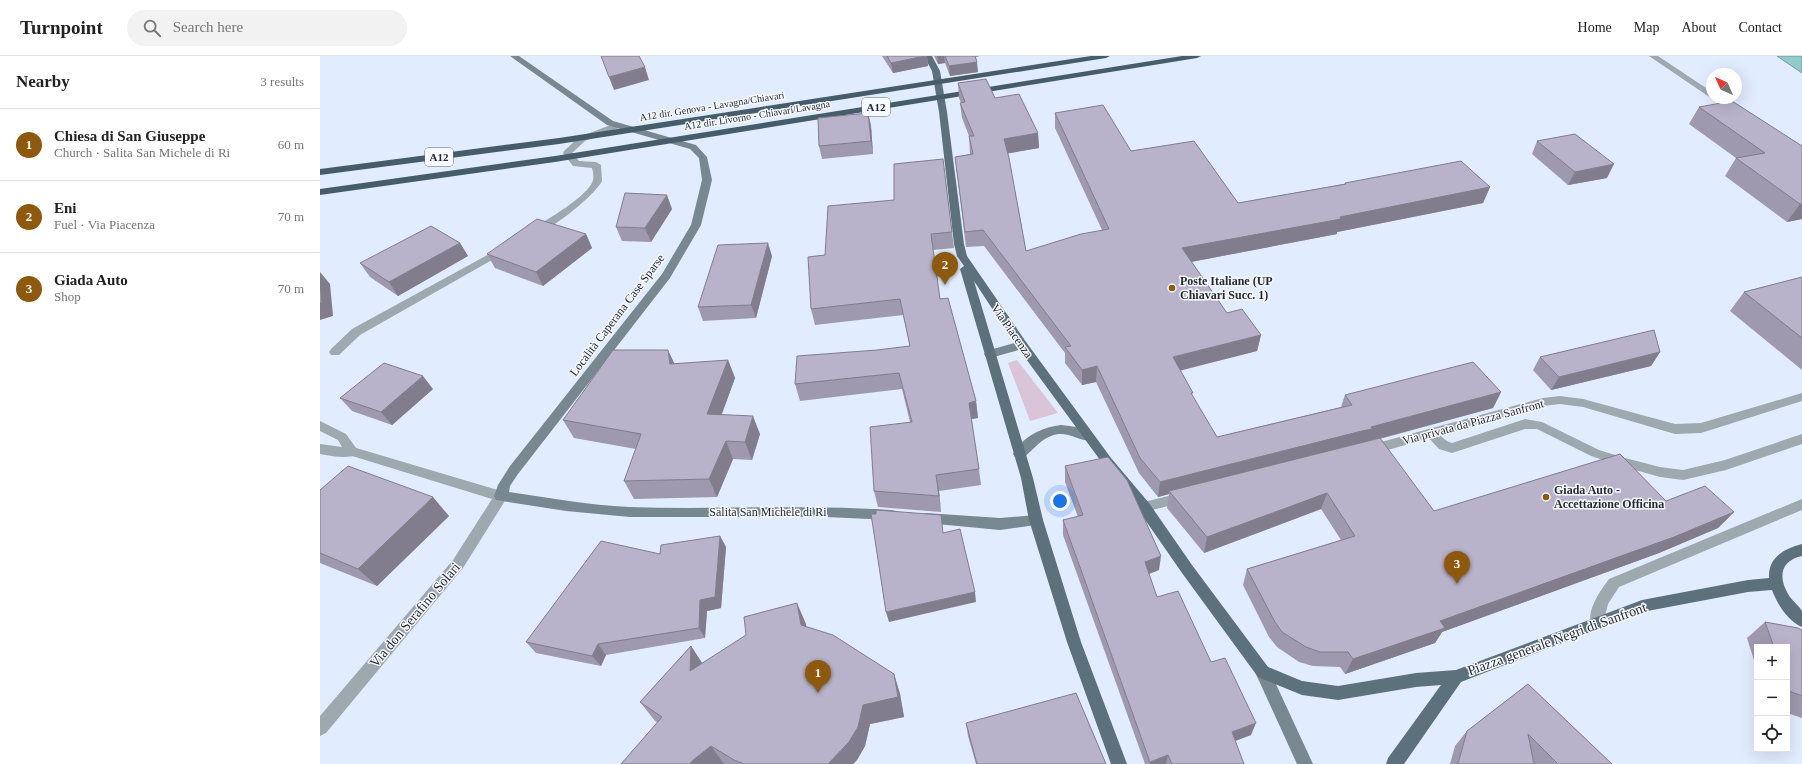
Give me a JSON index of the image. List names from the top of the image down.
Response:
{
  "streets": {
    "highway": ["A12 dir. Genova - Lavagna/Chiavari", "A12", "A12 dir. Livorno - Chiavari/Lavagna"],
    "main road": ["Via Piacenza", "Piazza generale Negri di Sanfront"],
    "street": [
      "Località Caperana Case Sparse",
      "Via privata da Piazza Sanfront",
      "Salita San Michele di Ri",
      "Via don Serafino Solari"
    ]
  },
  "crossings": [
    ["Località Caperana Case Sparse", "Salita San Michele di Ri"],
    ["Località Caperana Case Sparse", "Via don Serafino Solari"],
    ["Via Piacenza", "Piazza generale Negri di Sanfront"],
    ["Salita San Michele di Ri", "Via don Serafino Solari"]
  ],
  "places": ["Poste Italiane (UP Chiavari Succ. 1)", "Giada Auto - Accettazione Officina"],
  "north": "top left",
  "page": {
    "header": "Turnpoint",
    "search": "Search here",
    "nav": [
      "Home",
      "Map",
      "About",
      "Contact"
    ],
    "heading": ["Nearby", "3 results"],
    "list": [
      {
        "mark": "1",
        "name": "Chiesa di San Giuseppe",
        "note": "Church · Salita San Michele di Ri",
        "value": "60 m"
      },
      {
        "mark": "2",
        "name": "Eni",
        "note": "Fuel · Via Piacenza",
        "value": "70 m"
      },
      {
        "mark": "3",
        "name": "Giada Auto",
        "note": "Shop",
        "value": "70 m"
      }
    ],
    "pins": ["2", "3", "1"],
    "map_buttons": ["+", "−"]
  }
}
